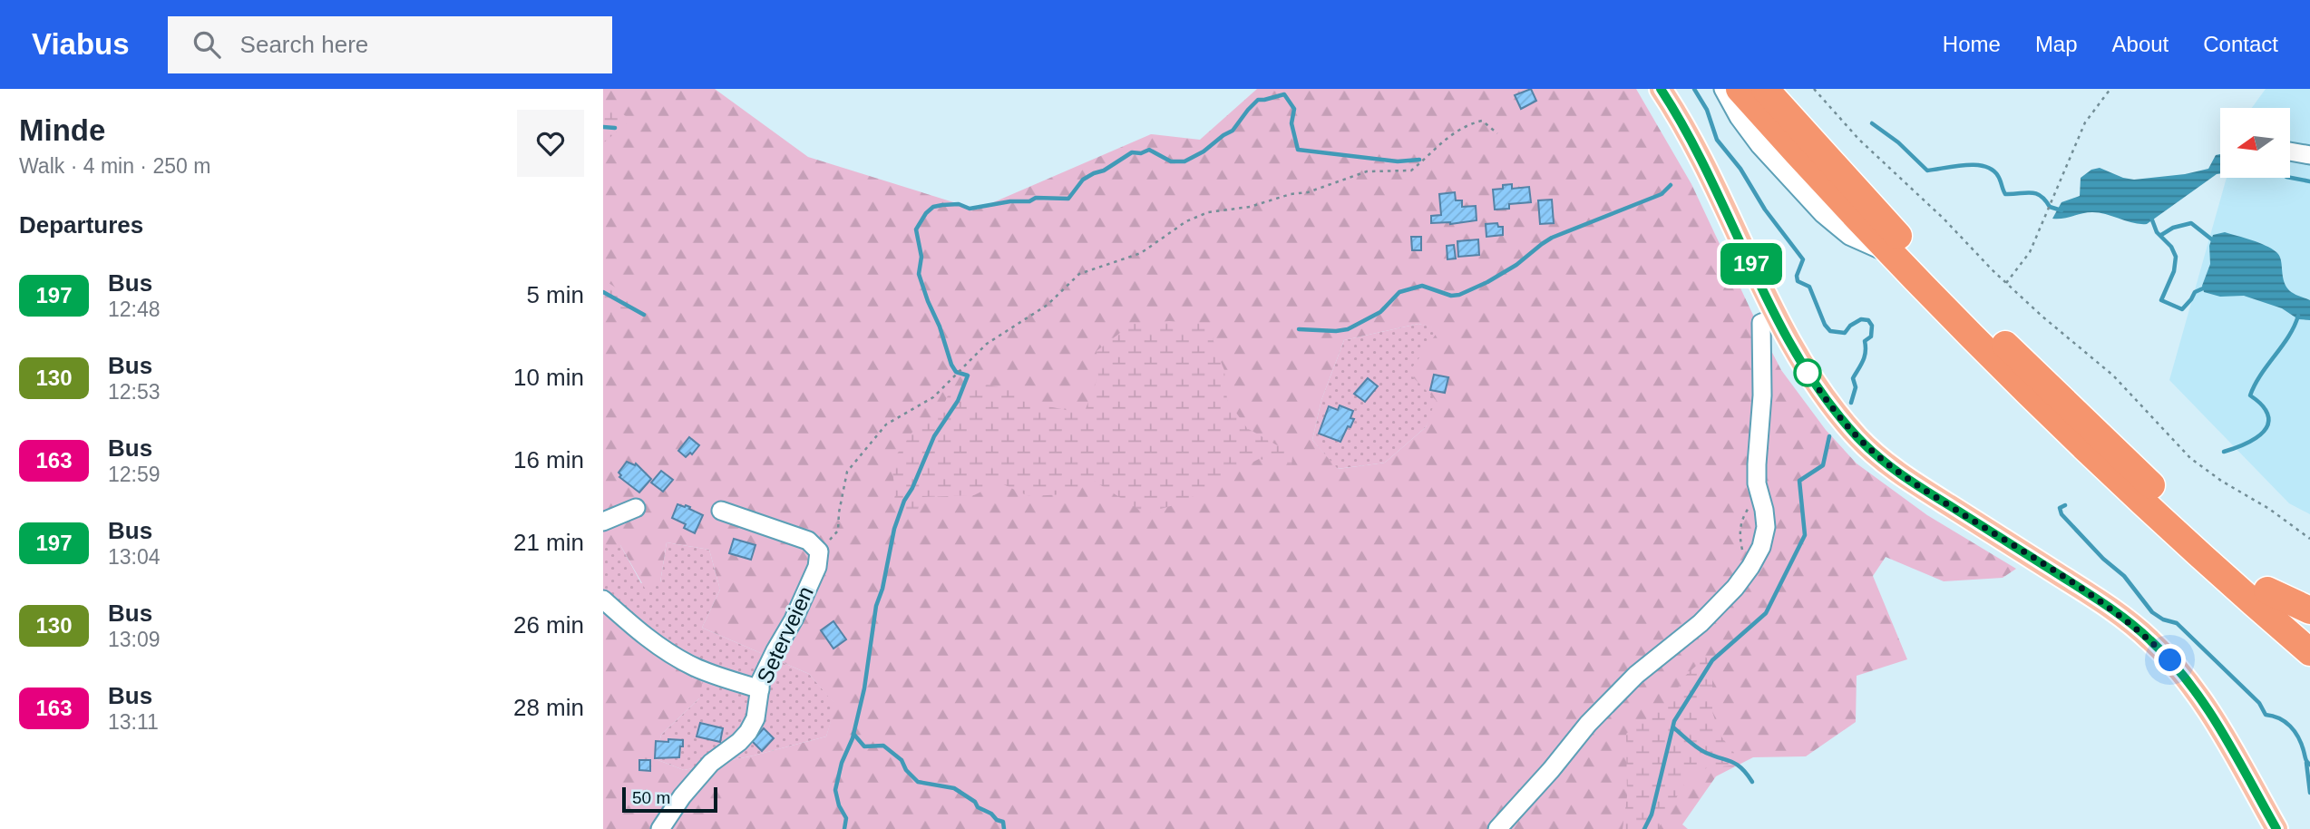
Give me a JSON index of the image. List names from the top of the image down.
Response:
{
  "streets": {
    "street": ["Seterveien"]
  },
  "lines": ["bus line 197"],
  "scale_bar": "50 m",
  "north": "left",
  "page": {
    "header": "Viabus",
    "search": "Search here",
    "nav": [
      "Home",
      "Map",
      "About",
      "Contact"
    ],
    "heading": [
      ["Minde", "Walk · 4 min · 250 m"],
      "Departures"
    ],
    "on_map": "197",
    "list": [
      {
        "mark": "197",
        "name": "Bus",
        "note": "12:48",
        "value": "5 min"
      },
      {
        "mark": "130",
        "name": "Bus",
        "note": "12:53",
        "value": "10 min"
      },
      {
        "mark": "163",
        "name": "Bus",
        "note": "12:59",
        "value": "16 min"
      },
      {
        "mark": "197",
        "name": "Bus",
        "note": "13:04",
        "value": "21 min"
      },
      {
        "mark": "130",
        "name": "Bus",
        "note": "13:09",
        "value": "26 min"
      },
      {
        "mark": "163",
        "name": "Bus",
        "note": "13:11",
        "value": "28 min"
      }
    ],
    "scale": "50 m"
  }
}
